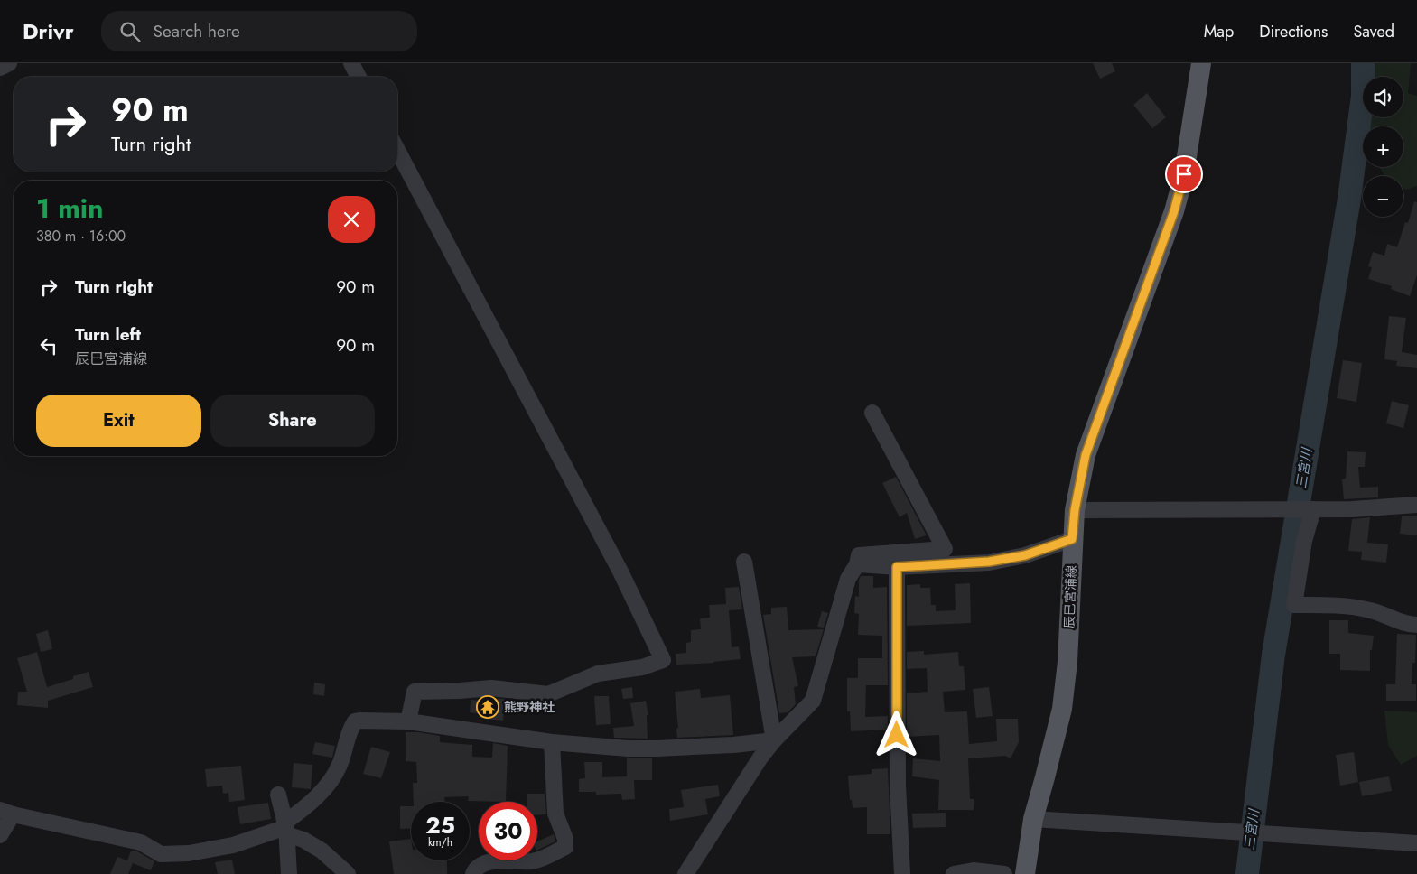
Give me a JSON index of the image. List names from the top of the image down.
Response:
{
  "streets": {
    "main road": ["辰巳宮浦線"]
  },
  "water": ["三宮川"],
  "places": {
    "temple": ["熊野神社"]
  },
  "page": {
    "header": "Drivr",
    "search": "Search here",
    "nav": ["Map", "Directions", "Saved"],
    "map_buttons": ["+", "−"],
    "turn": ["90 m", "Turn right"],
    "heading": ["1 min", "380 m · 16:00"],
    "list": [
      {
        "name": "Turn right",
        "value": "90 m"
      },
      {
        "name": "Turn left",
        "note": "辰巳宮浦線",
        "value": "90 m"
      }
    ],
    "buttons": ["Exit", "Share"],
    "speed": "25 km/h",
    "limit": "30"
  }
}
